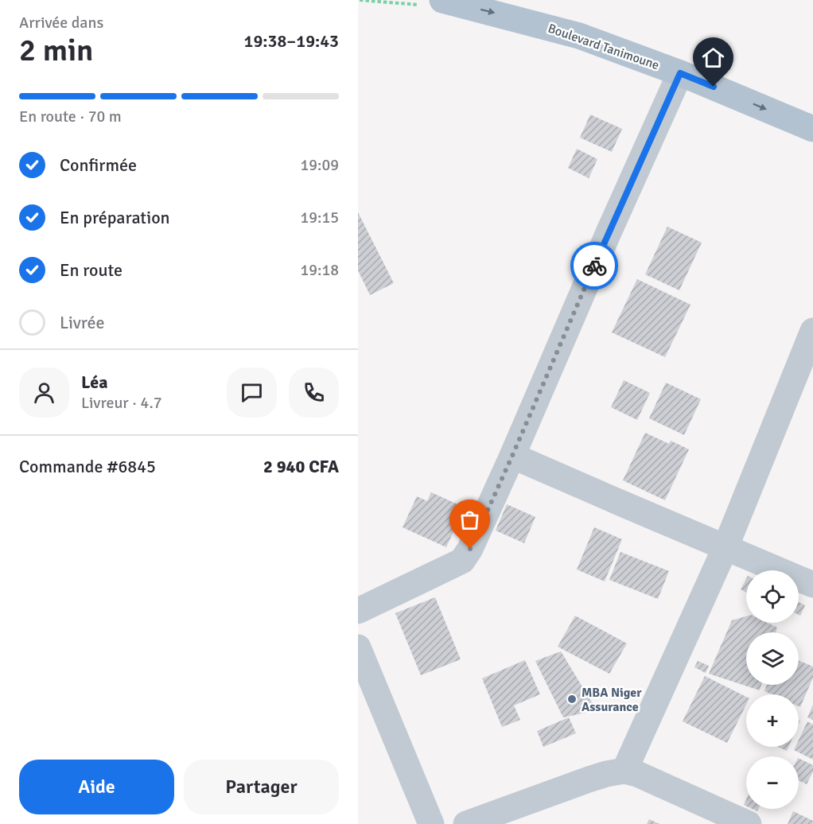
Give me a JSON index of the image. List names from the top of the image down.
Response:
{
  "streets": {
    "main road": ["Boulevard Tanimoune"]
  },
  "one_way": ["Boulevard Tanimoune"],
  "places": ["MBA Niger Assurance"],
  "page": {
    "heading": ["2 min", "Arrivée dans", "19:38–19:43"],
    "panel": [
      "Léa",
      "Livreur · 4.7",
      "Commande #6845",
      "2 940 CFA"
    ],
    "bar": "En route · 70 m",
    "list": [
      ["Confirmée", "19:09"],
      ["En préparation", "19:15"],
      ["En route", "19:18"],
      "Livrée"
    ],
    "map_buttons": ["+", "−"],
    "buttons": ["Aide", "Partager"]
  }
}
